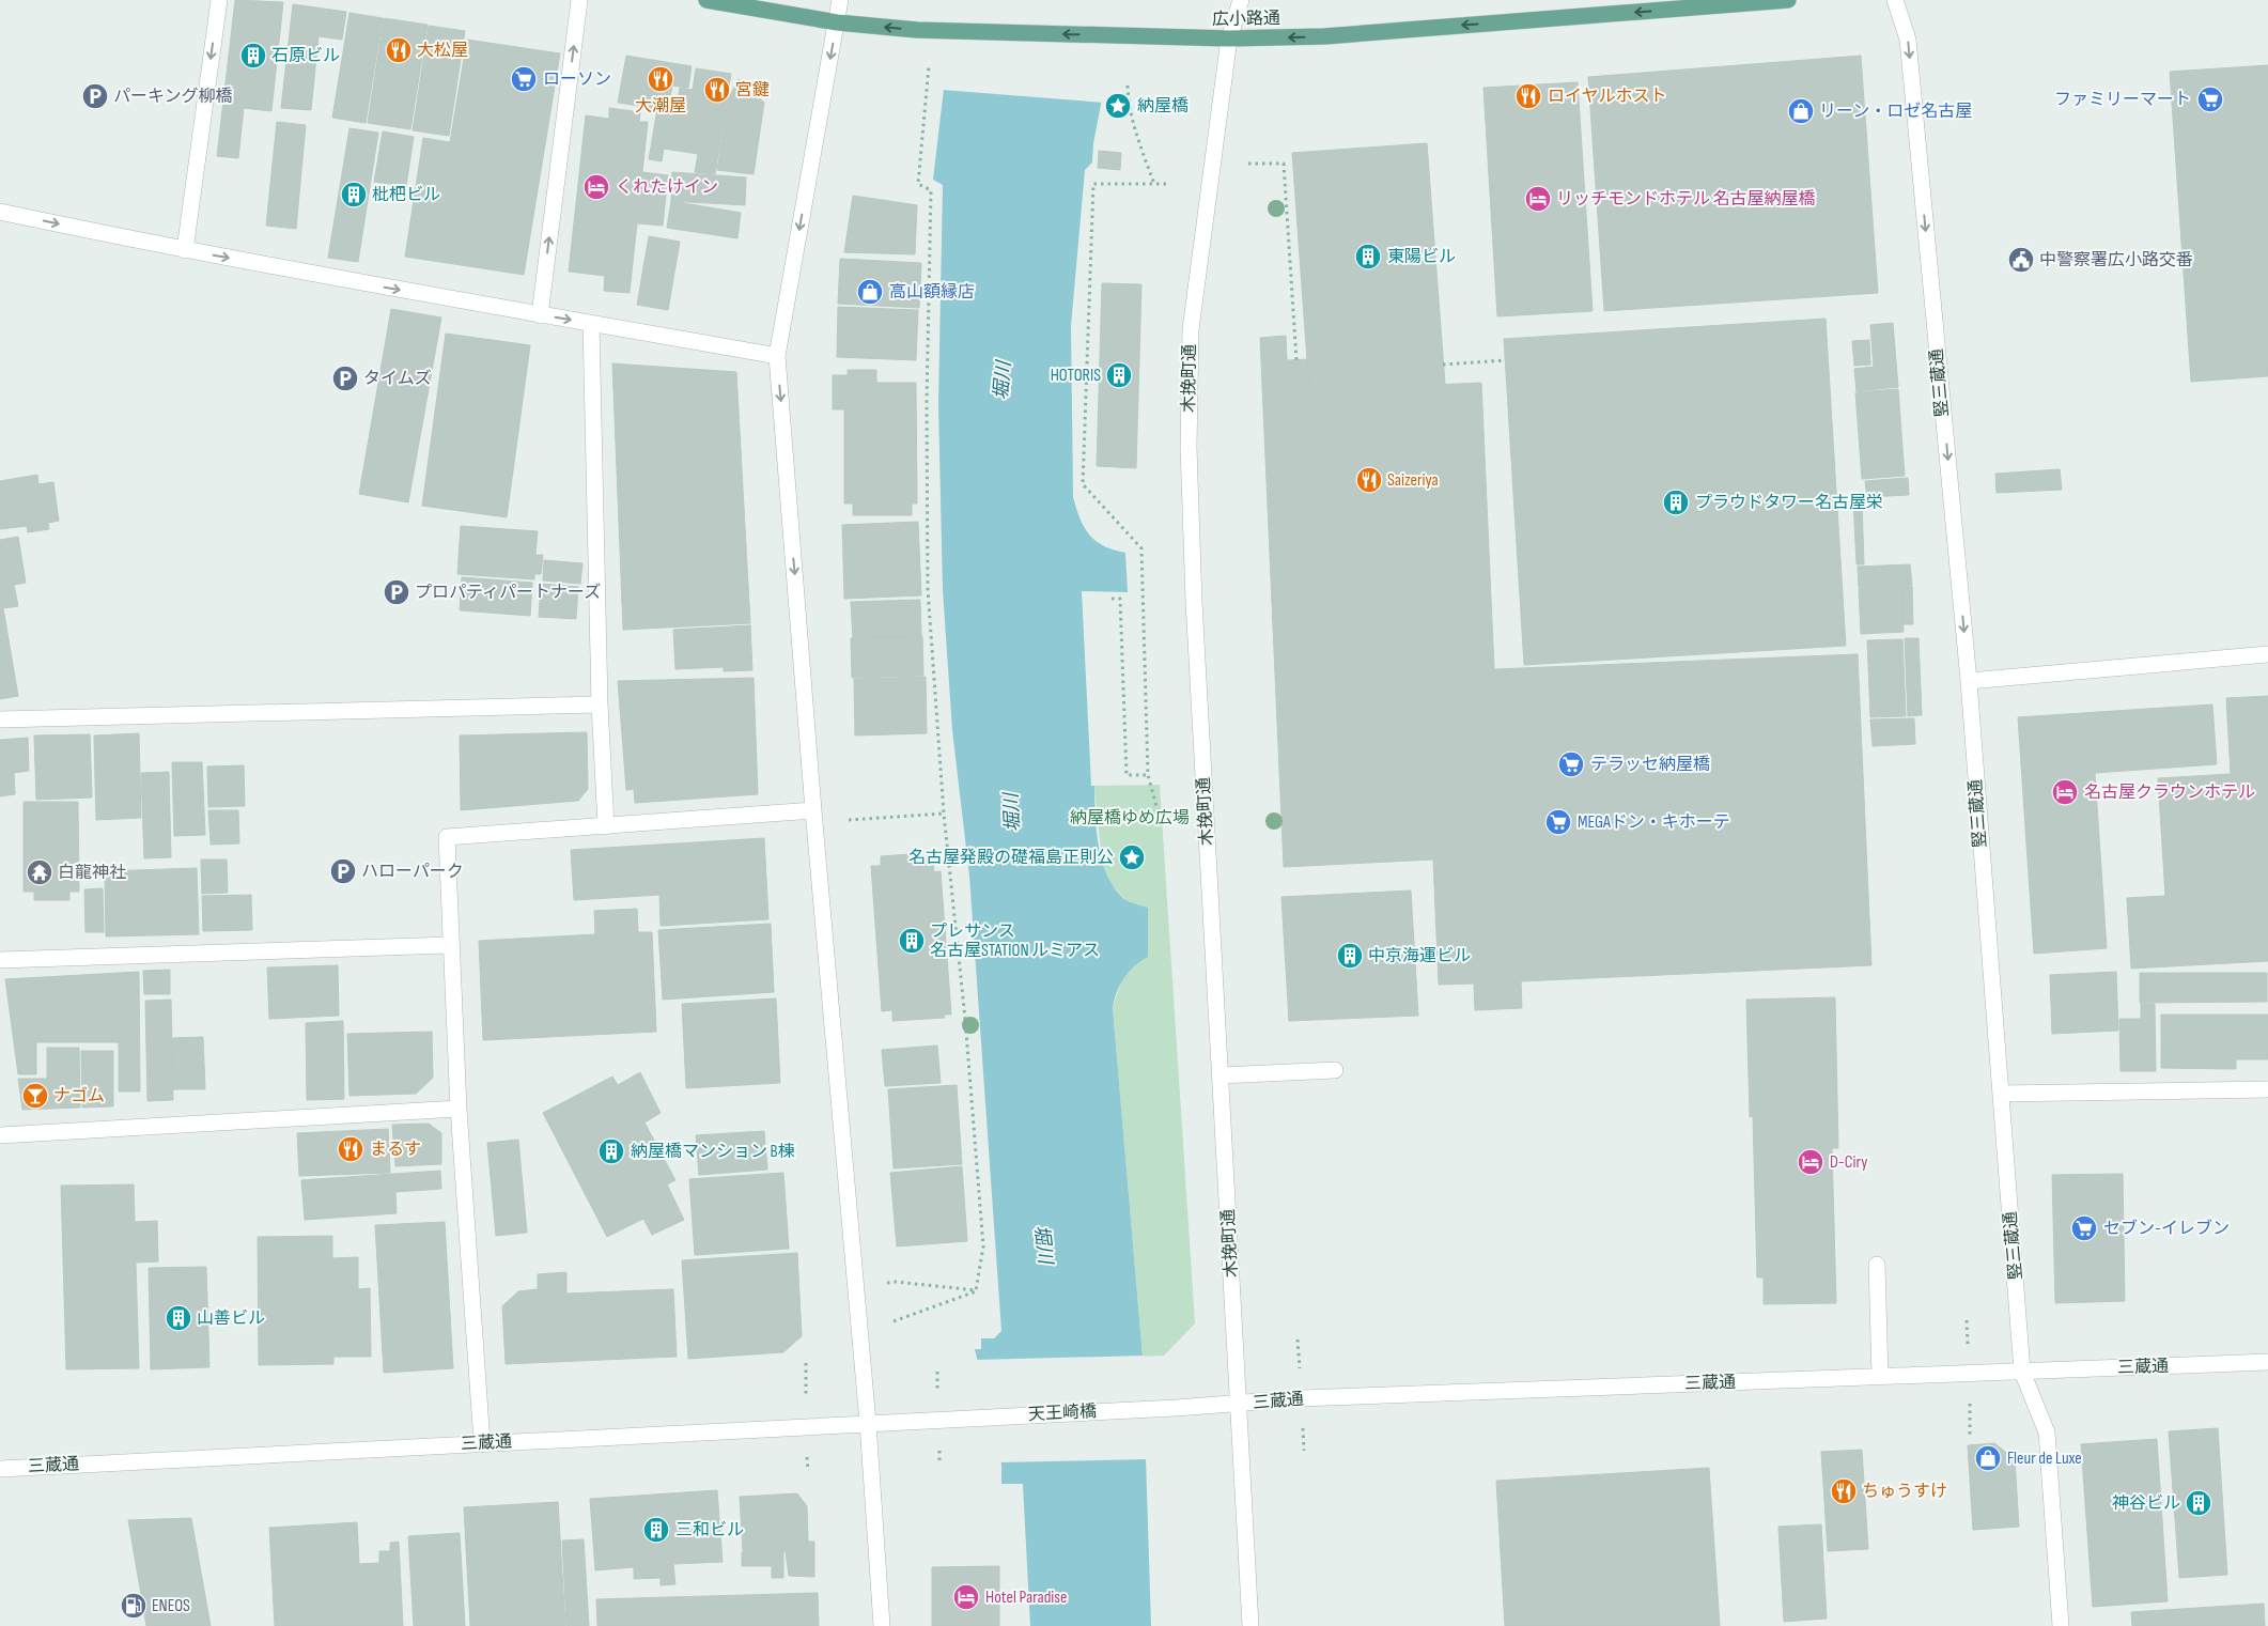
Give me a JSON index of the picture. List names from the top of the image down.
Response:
{
  "streets": {
    "main road": ["広小路通"],
    "street": [
      "木挽町通",
      "竪三蔵通",
      "三蔵通",
      "天王崎橋"
    ]
  },
  "crossings": [
    ["広小路通", "木挽町通"],
    ["木挽町通", "三蔵通"],
    ["竪三蔵通", "三蔵通"],
    ["三蔵通", "天王崎橋"]
  ],
  "one_way": ["広小路通", "竪三蔵通"],
  "water": ["堀川"],
  "parks": ["納屋橋ゆめ広場"],
  "places": {
    "restaurant": [
      "大松屋",
      "大潮屋",
      "宮鍵",
      "ロイヤルホスト",
      "Saizeriya",
      "まるす",
      "ちゅうすけ"
    ],
    "building": [
      "石原ビル",
      "枇杷ビル",
      "東陽ビル",
      "HOTORIS",
      "プラウドタワー名古屋栄",
      "プレサンス 名古屋STATION ルミアス",
      "中京海運ビル",
      "納屋橋マンション B棟",
      "山善ビル",
      "神谷ビル",
      "三和ビル"
    ],
    "supermarket": [
      "ローソン",
      "ファミリーマート",
      "テラッセ納屋橋",
      "MEGAドン・キホーテ",
      "セブン-イレブン"
    ],
    "parking": [
      "パーキング柳橋",
      "タイムズ",
      "プロパティパートナーズ",
      "ハローパーク"
    ],
    "place": ["納屋橋", "名古屋発殿の礎福島正則公"],
    "shop": ["リーン・ロゼ名古屋", "高山額縁店", "Fleur de Luxe"],
    "hotel": [
      "くれたけイン",
      "リッチモンドホテル 名古屋納屋橋",
      "名古屋クラウンホテル",
      "D-Ciry",
      "Hotel Paradise"
    ],
    "public building": ["中警察署広小路交番"],
    "temple": ["白龍神社"],
    "bar": ["ナゴム"],
    "fuel station": ["ENEOS"]
  }
}
